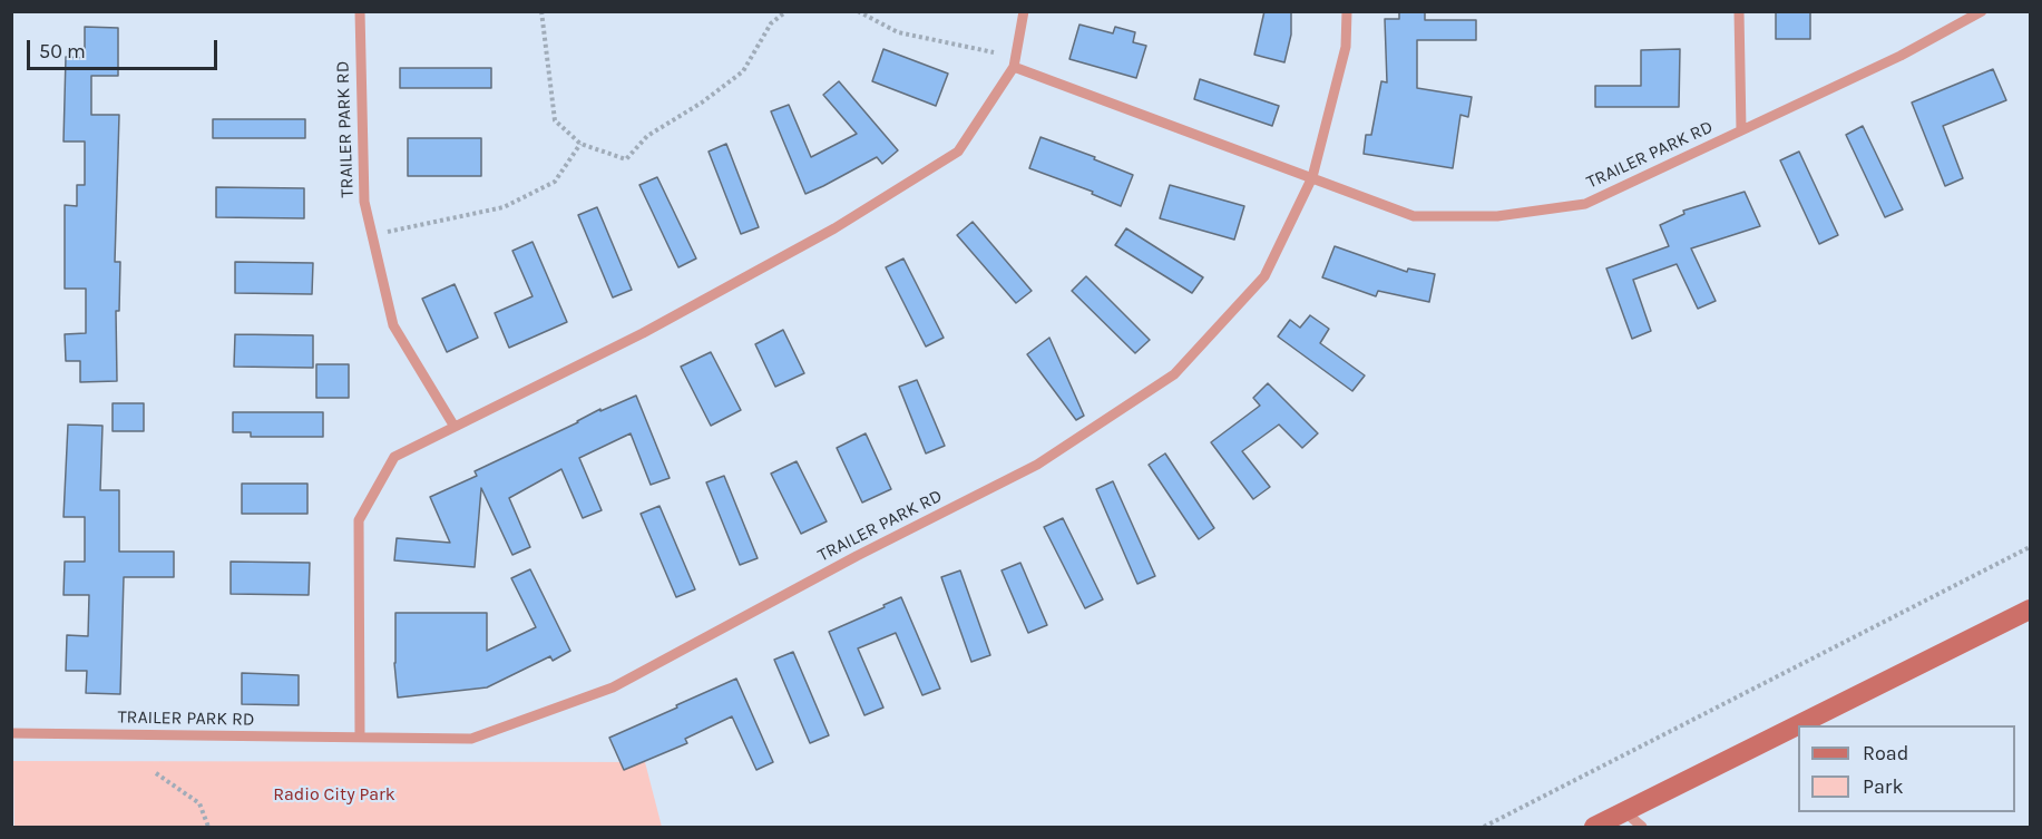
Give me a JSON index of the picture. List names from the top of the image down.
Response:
{
  "streets": {
    "lane": ["TRAILER PARK RD"]
  },
  "parks": ["Radio City Park"],
  "legend": ["Road", "Park"],
  "scale_bar": "50 m"
}
